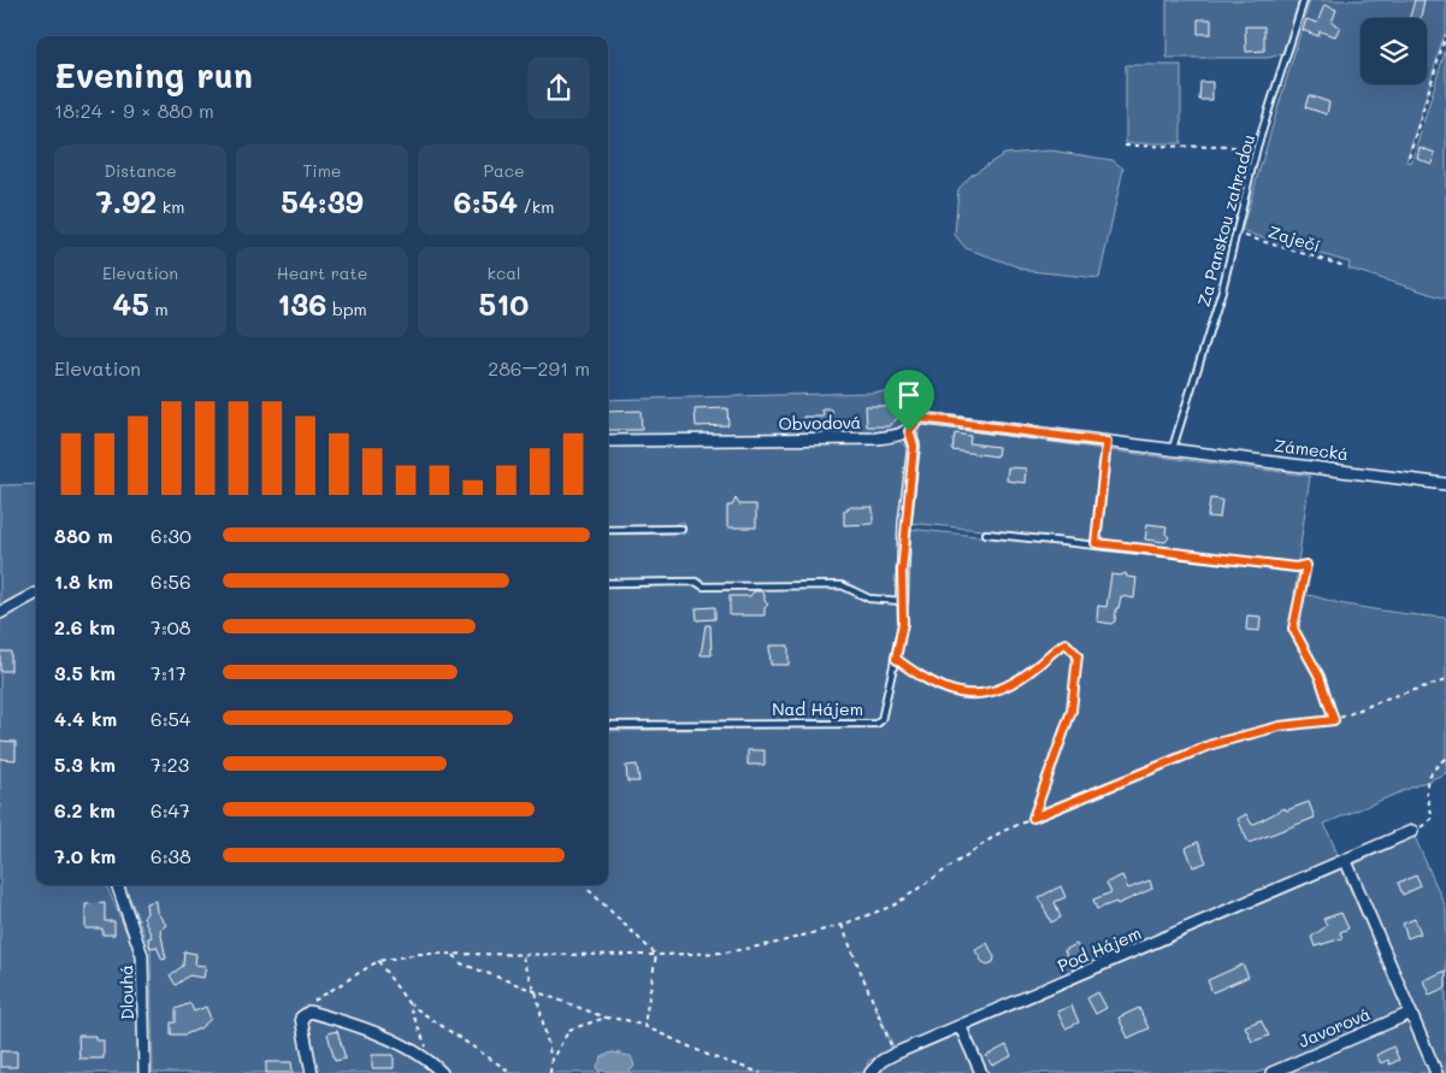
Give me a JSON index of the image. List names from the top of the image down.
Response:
{
  "streets": {
    "street": [
      "Obvodová",
      "Zámecká",
      "Nad Hájem",
      "Pod Hájem",
      "Dlouhá",
      "Javorová"
    ],
    "lane": ["Za Panskou zahradou"],
    "path": ["Zaječí"]
  },
  "crossings": [
    ["Za Panskou zahradou", "Zaječí"],
    ["Za Panskou zahradou", "Obvodová"],
    ["Za Panskou zahradou", "Zámecká"],
    ["Obvodová", "Zámecká"],
    ["Obvodová", "Nad Hájem"]
  ],
  "page": {
    "heading": ["Evening run", "18:24 · 9 × 880 m"],
    "stats": [
      ["Distance", "7.92 km"],
      ["Time", "54:39"],
      ["Pace", "6:54 /km"],
      ["Elevation", "45 m"],
      ["Heart rate", "136 bpm"],
      ["kcal", "510"]
    ],
    "chart": ["Elevation", "286–291 m"],
    "list": [
      {
        "name": "880 m",
        "note": "6:30"
      },
      {
        "name": "1.8 km",
        "note": "6:56"
      },
      {
        "name": "2.6 km",
        "note": "7:08"
      },
      {
        "name": "3.5 km",
        "note": "7:17"
      },
      {
        "name": "4.4 km",
        "note": "6:54"
      },
      {
        "name": "5.3 km",
        "note": "7:23"
      },
      {
        "name": "6.2 km",
        "note": "6:47"
      },
      {
        "name": "7.0 km",
        "note": "6:38"
      }
    ]
  }
}
